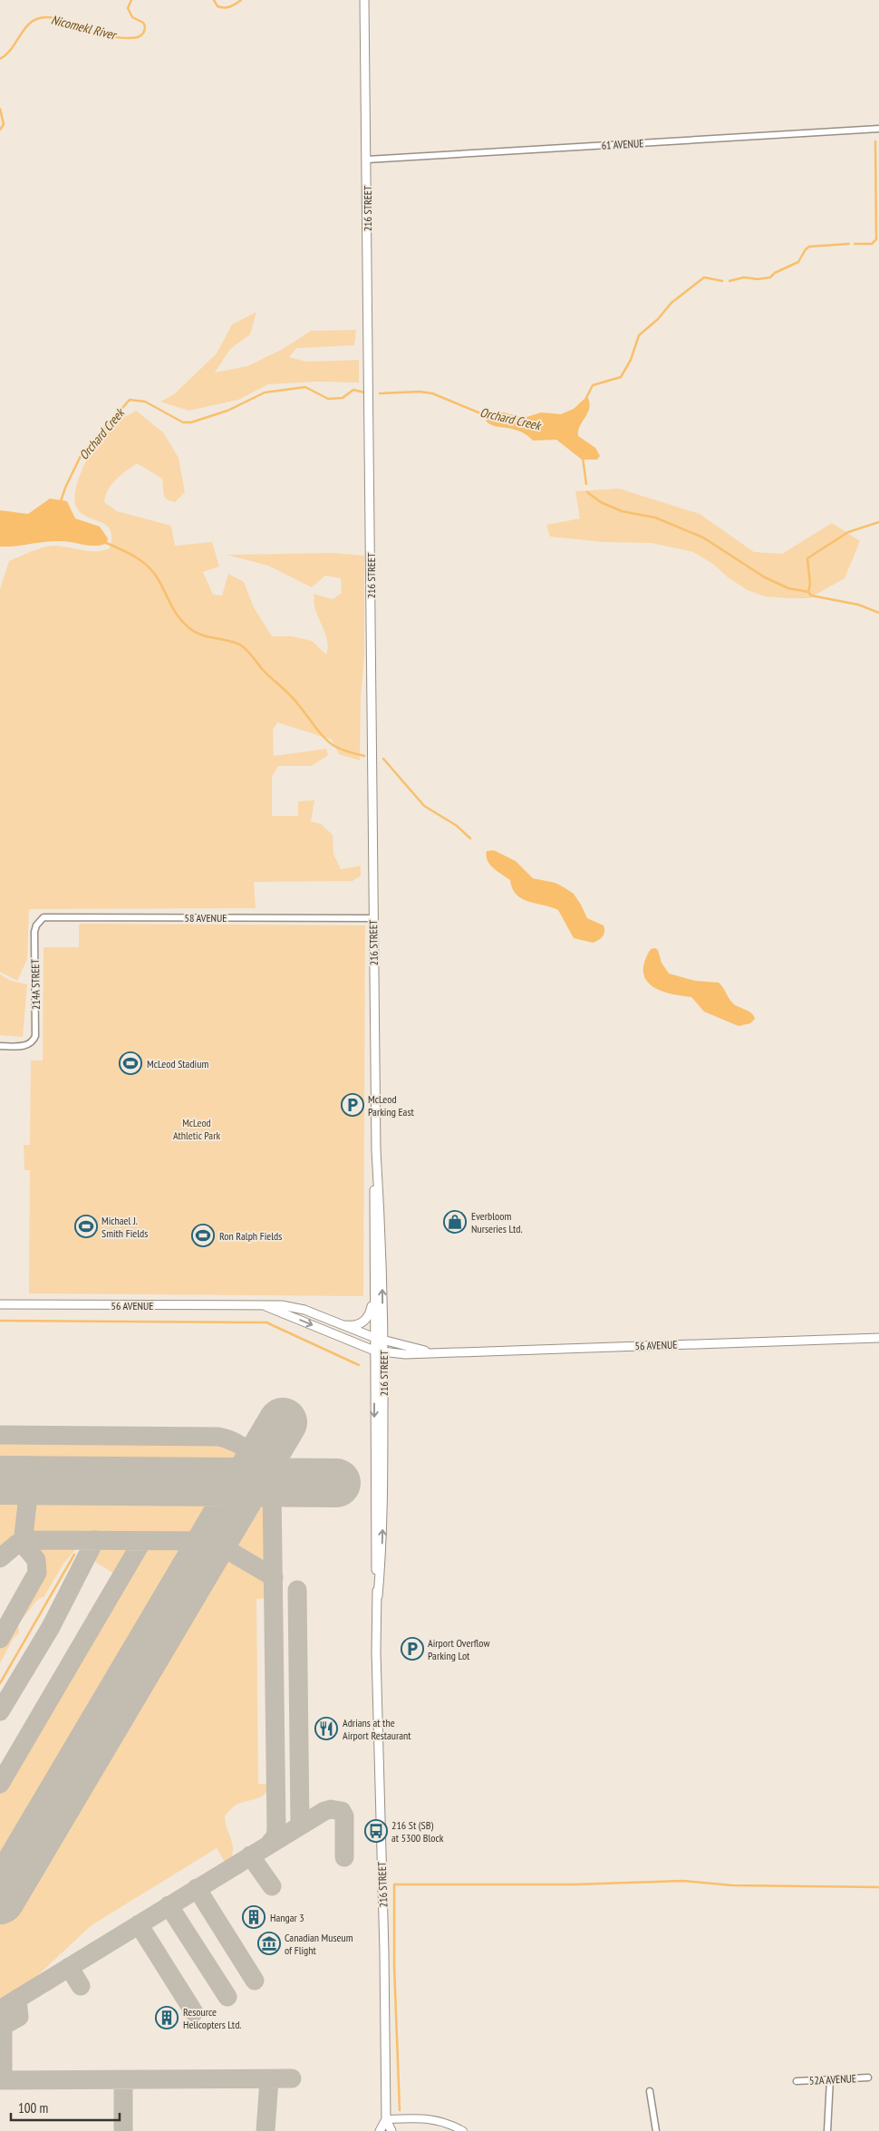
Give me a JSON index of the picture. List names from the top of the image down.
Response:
{
  "streets": {
    "main road": ["216 STREET", "56 AVENUE"],
    "street": [
      "61 AVENUE",
      "58 AVENUE",
      "214A STREET",
      "52A AVENUE"
    ]
  },
  "crossings": [
    ["61 AVENUE", "216 STREET"],
    ["216 STREET", "58 AVENUE"],
    ["216 STREET", "56 AVENUE"],
    ["58 AVENUE", "214A STREET"]
  ],
  "water": ["Nicomekl River", "Orchard Creek"],
  "parks": ["McLeod Athletic Park"],
  "places": {
    "sports": ["McLeod Stadium", "Michael J. Smith Fields", "Ron Ralph Fields"],
    "parking": ["McLeod Parking East", "Airport Overflow Parking Lot"],
    "shop": ["Everbloom Nurseries Ltd."],
    "restaurant": ["Adrians at the Airport Restaurant"],
    "bus stop": ["216 St (SB) at 5300 Block"],
    "building": ["Hangar 3", "Resource Helicopters Ltd."],
    "museum": ["Canadian Museum of Flight"]
  },
  "scale_bar": "100 m"
}
